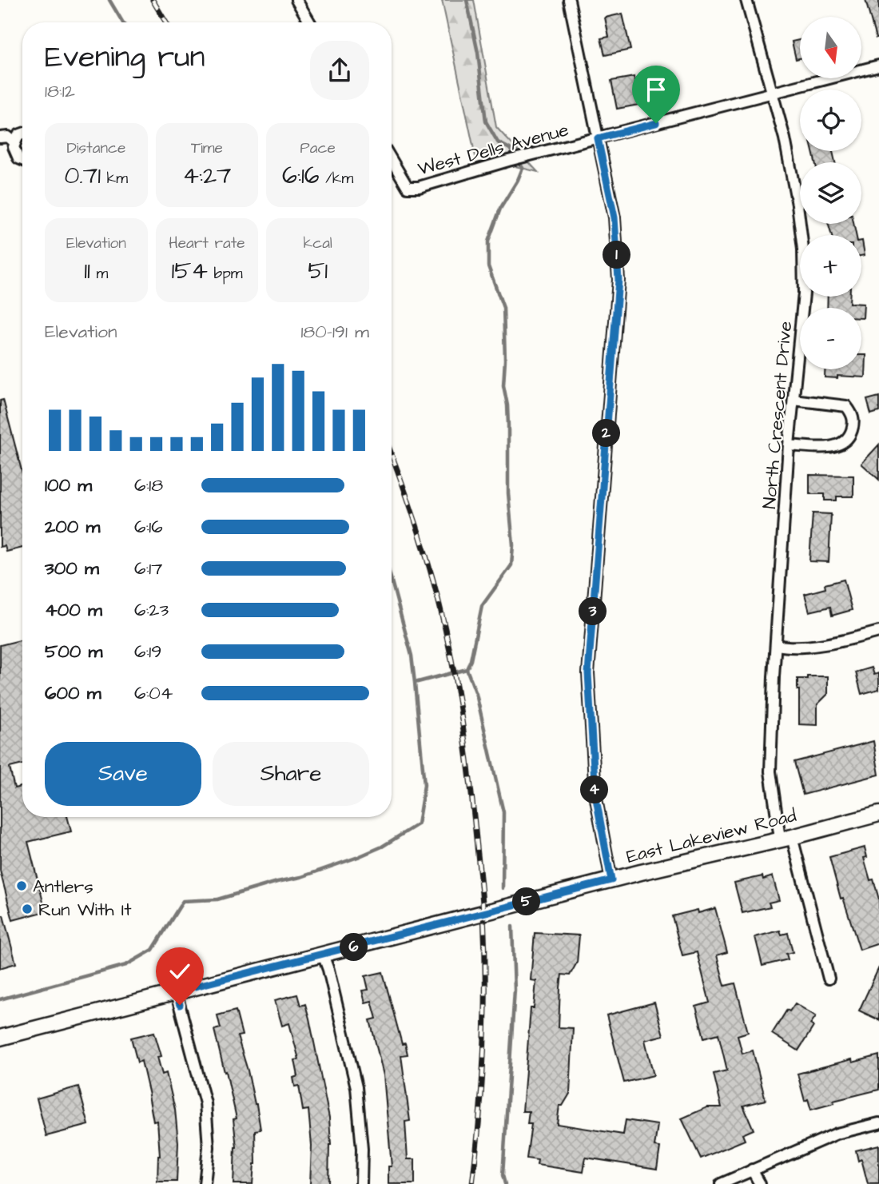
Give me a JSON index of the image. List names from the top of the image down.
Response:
{
  "streets": {
    "main road": ["East Lakeview Road"],
    "street": ["West Dells Avenue", "North Crescent Drive"]
  },
  "crossings": [
    ["West Dells Avenue", "North Crescent Drive"],
    ["North Crescent Drive", "East Lakeview Road"]
  ],
  "places": ["Antlers", "Run With It"],
  "north": "bottom",
  "page": {
    "map_buttons": ["+", "−"],
    "heading": ["Evening run", "18:12"],
    "stats": [
      ["Distance", "0.71 km"],
      ["Time", "4:27"],
      ["Pace", "6:16 /km"],
      ["Elevation", "11 m"],
      ["Heart rate", "154 bpm"],
      ["kcal", "51"]
    ],
    "pins": [
      "1",
      "2",
      "3",
      "4",
      "5",
      "6"
    ],
    "chart": ["Elevation", "180–191 m"],
    "list": [
      {
        "name": "100 m",
        "note": "6:18"
      },
      {
        "name": "200 m",
        "note": "6:16"
      },
      {
        "name": "300 m",
        "note": "6:17"
      },
      {
        "name": "400 m",
        "note": "6:23"
      },
      {
        "name": "500 m",
        "note": "6:19"
      },
      {
        "name": "600 m",
        "note": "6:04"
      }
    ],
    "buttons": ["Save", "Share"]
  }
}
